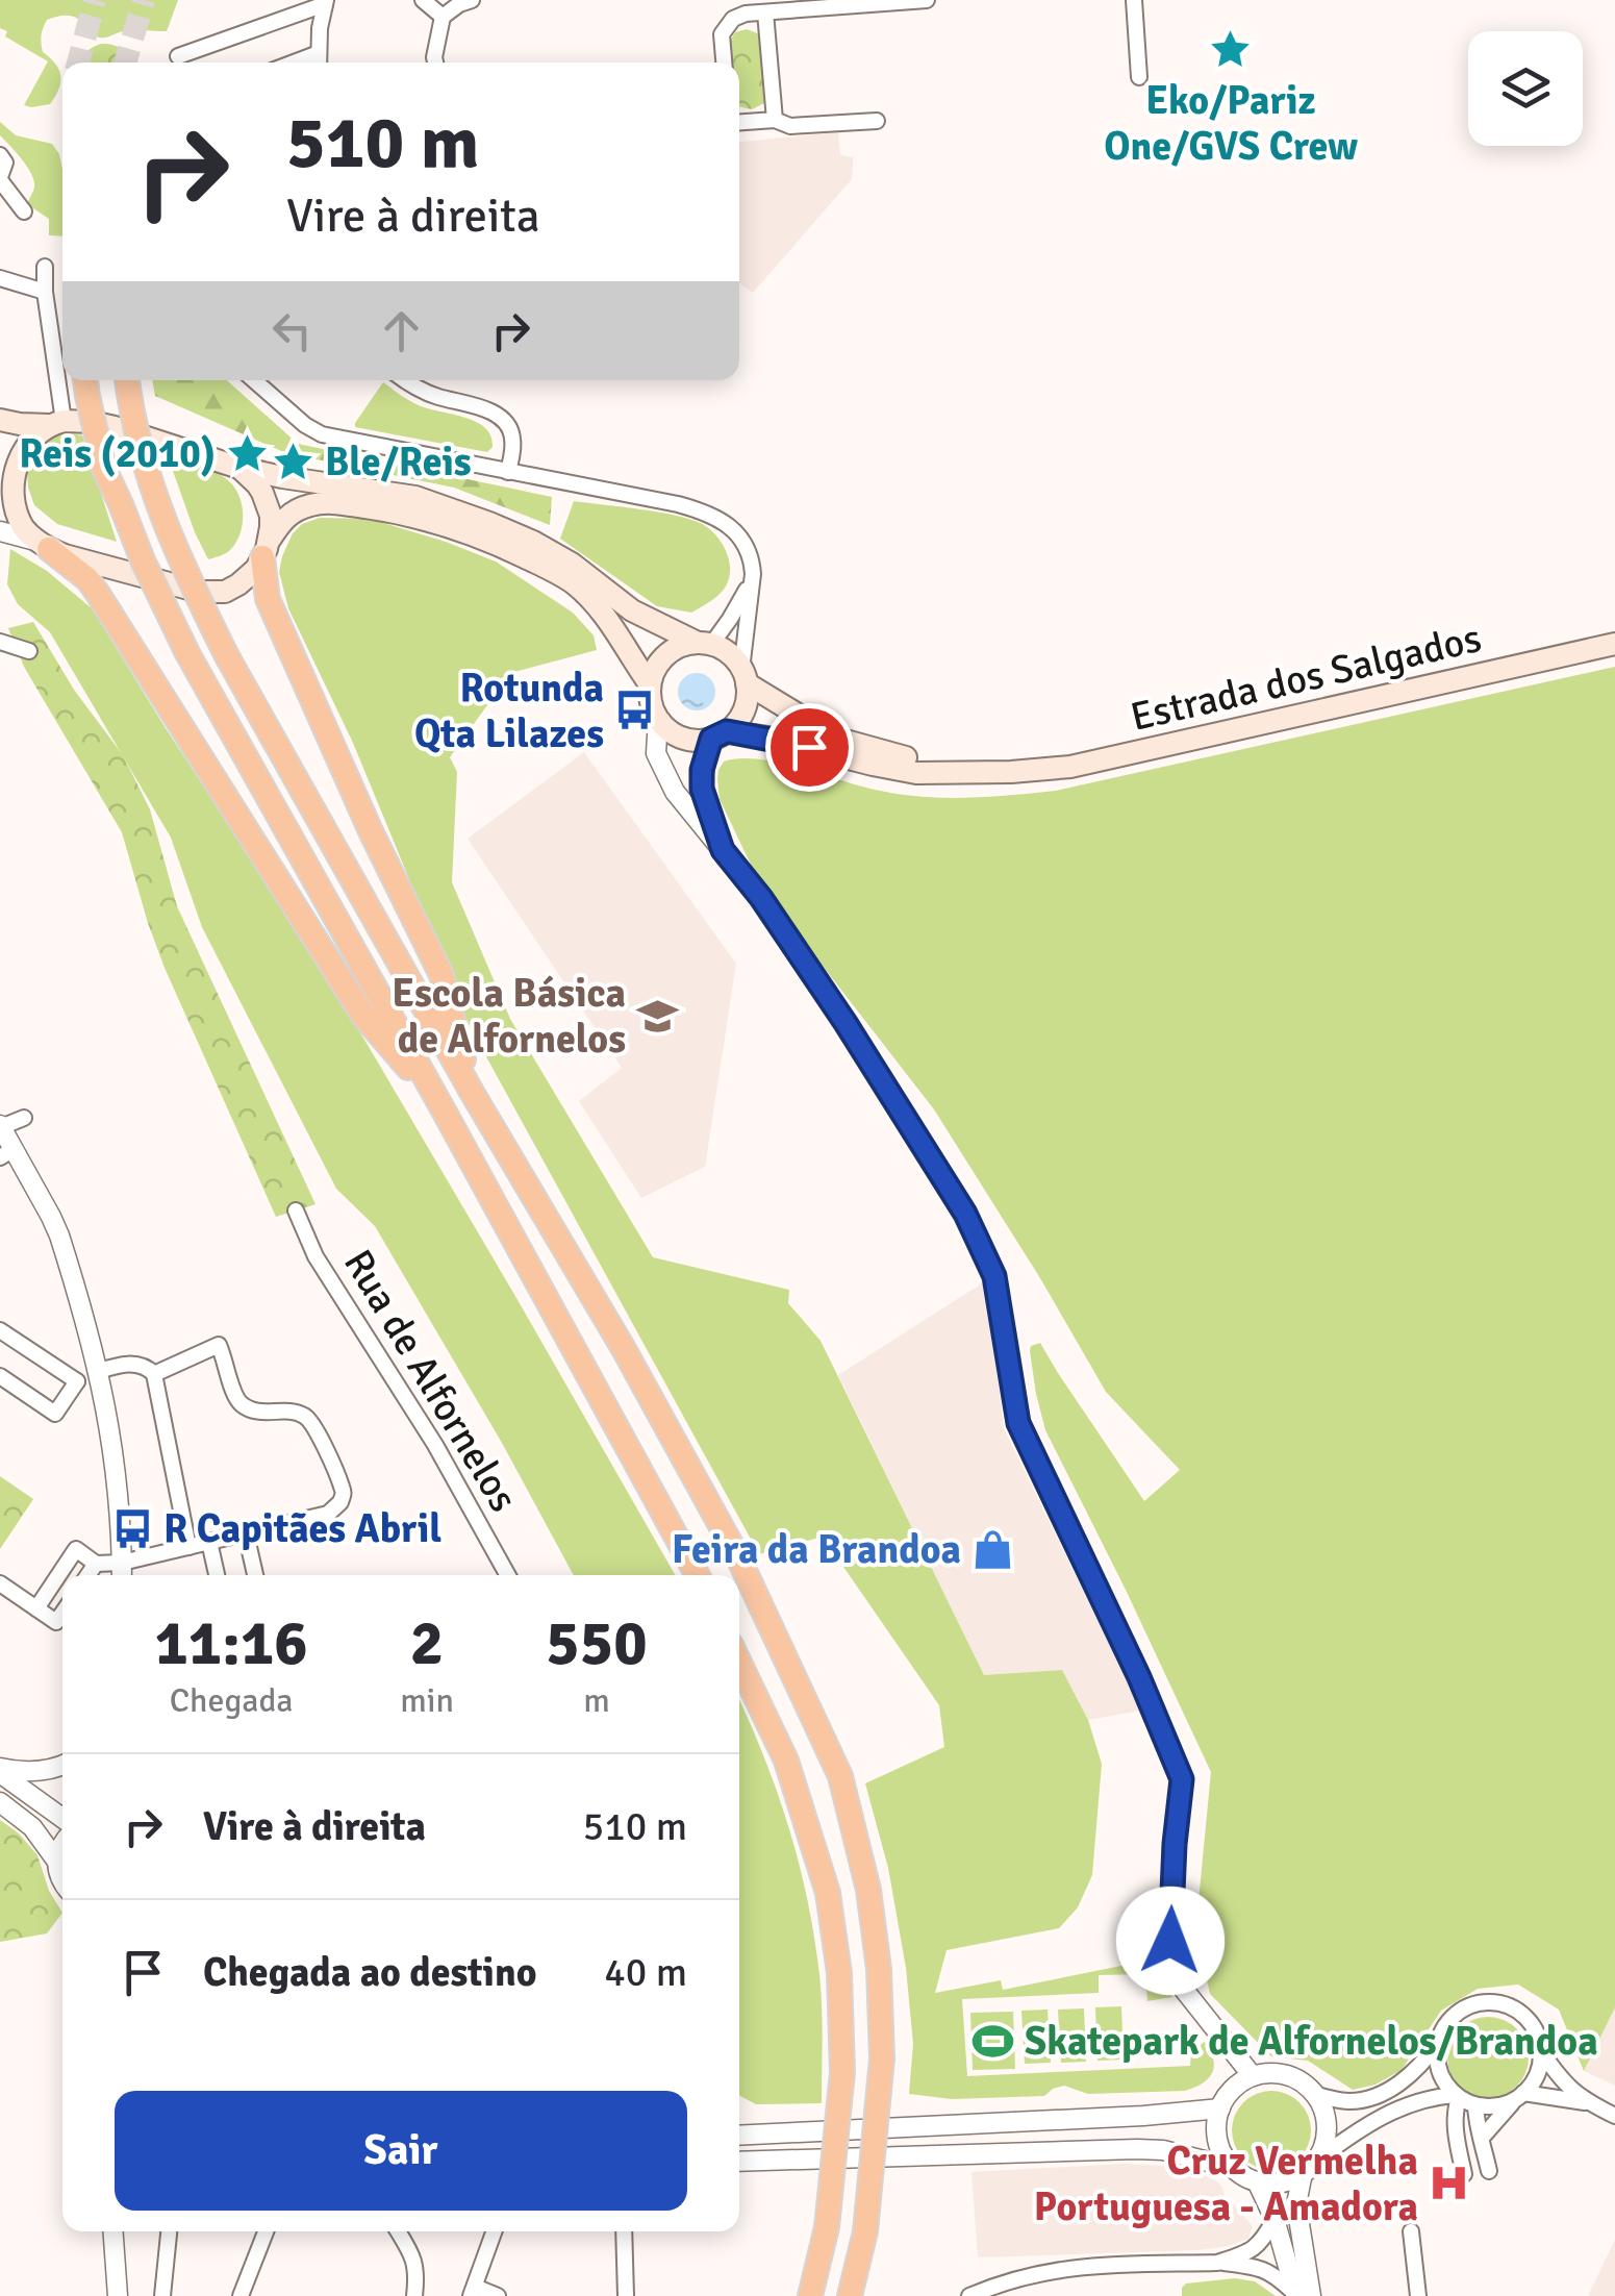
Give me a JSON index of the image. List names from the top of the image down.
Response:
{
  "streets": {
    "main road": ["Estrada dos Salgados"],
    "street": ["Rua de Alfornelos"]
  },
  "places": {
    "place": ["Eko/Pariz One/GVS Crew", "Reis (2010)", "Ble/Reis"],
    "bus stop": ["Rotunda Qta Lilazes", "R Capitães Abril"],
    "school or university": ["Escola Básica de Alfornelos"],
    "shop": ["Feira da Brandoa"],
    "sports": ["Skatepark de Alfornelos/Brandoa"],
    "hospital": ["Cruz Vermelha Portuguesa - Amadora"]
  },
  "page": {
    "turn": ["510 m", "Vire à direita"],
    "eta": [
      "11:16",
      "Chegada",
      "2",
      "min",
      "550",
      "m"
    ],
    "list": [
      {
        "name": "Vire à direita",
        "value": "510 m"
      },
      {
        "name": "Chegada ao destino",
        "value": "40 m"
      }
    ],
    "buttons": "Sair"
  }
}
